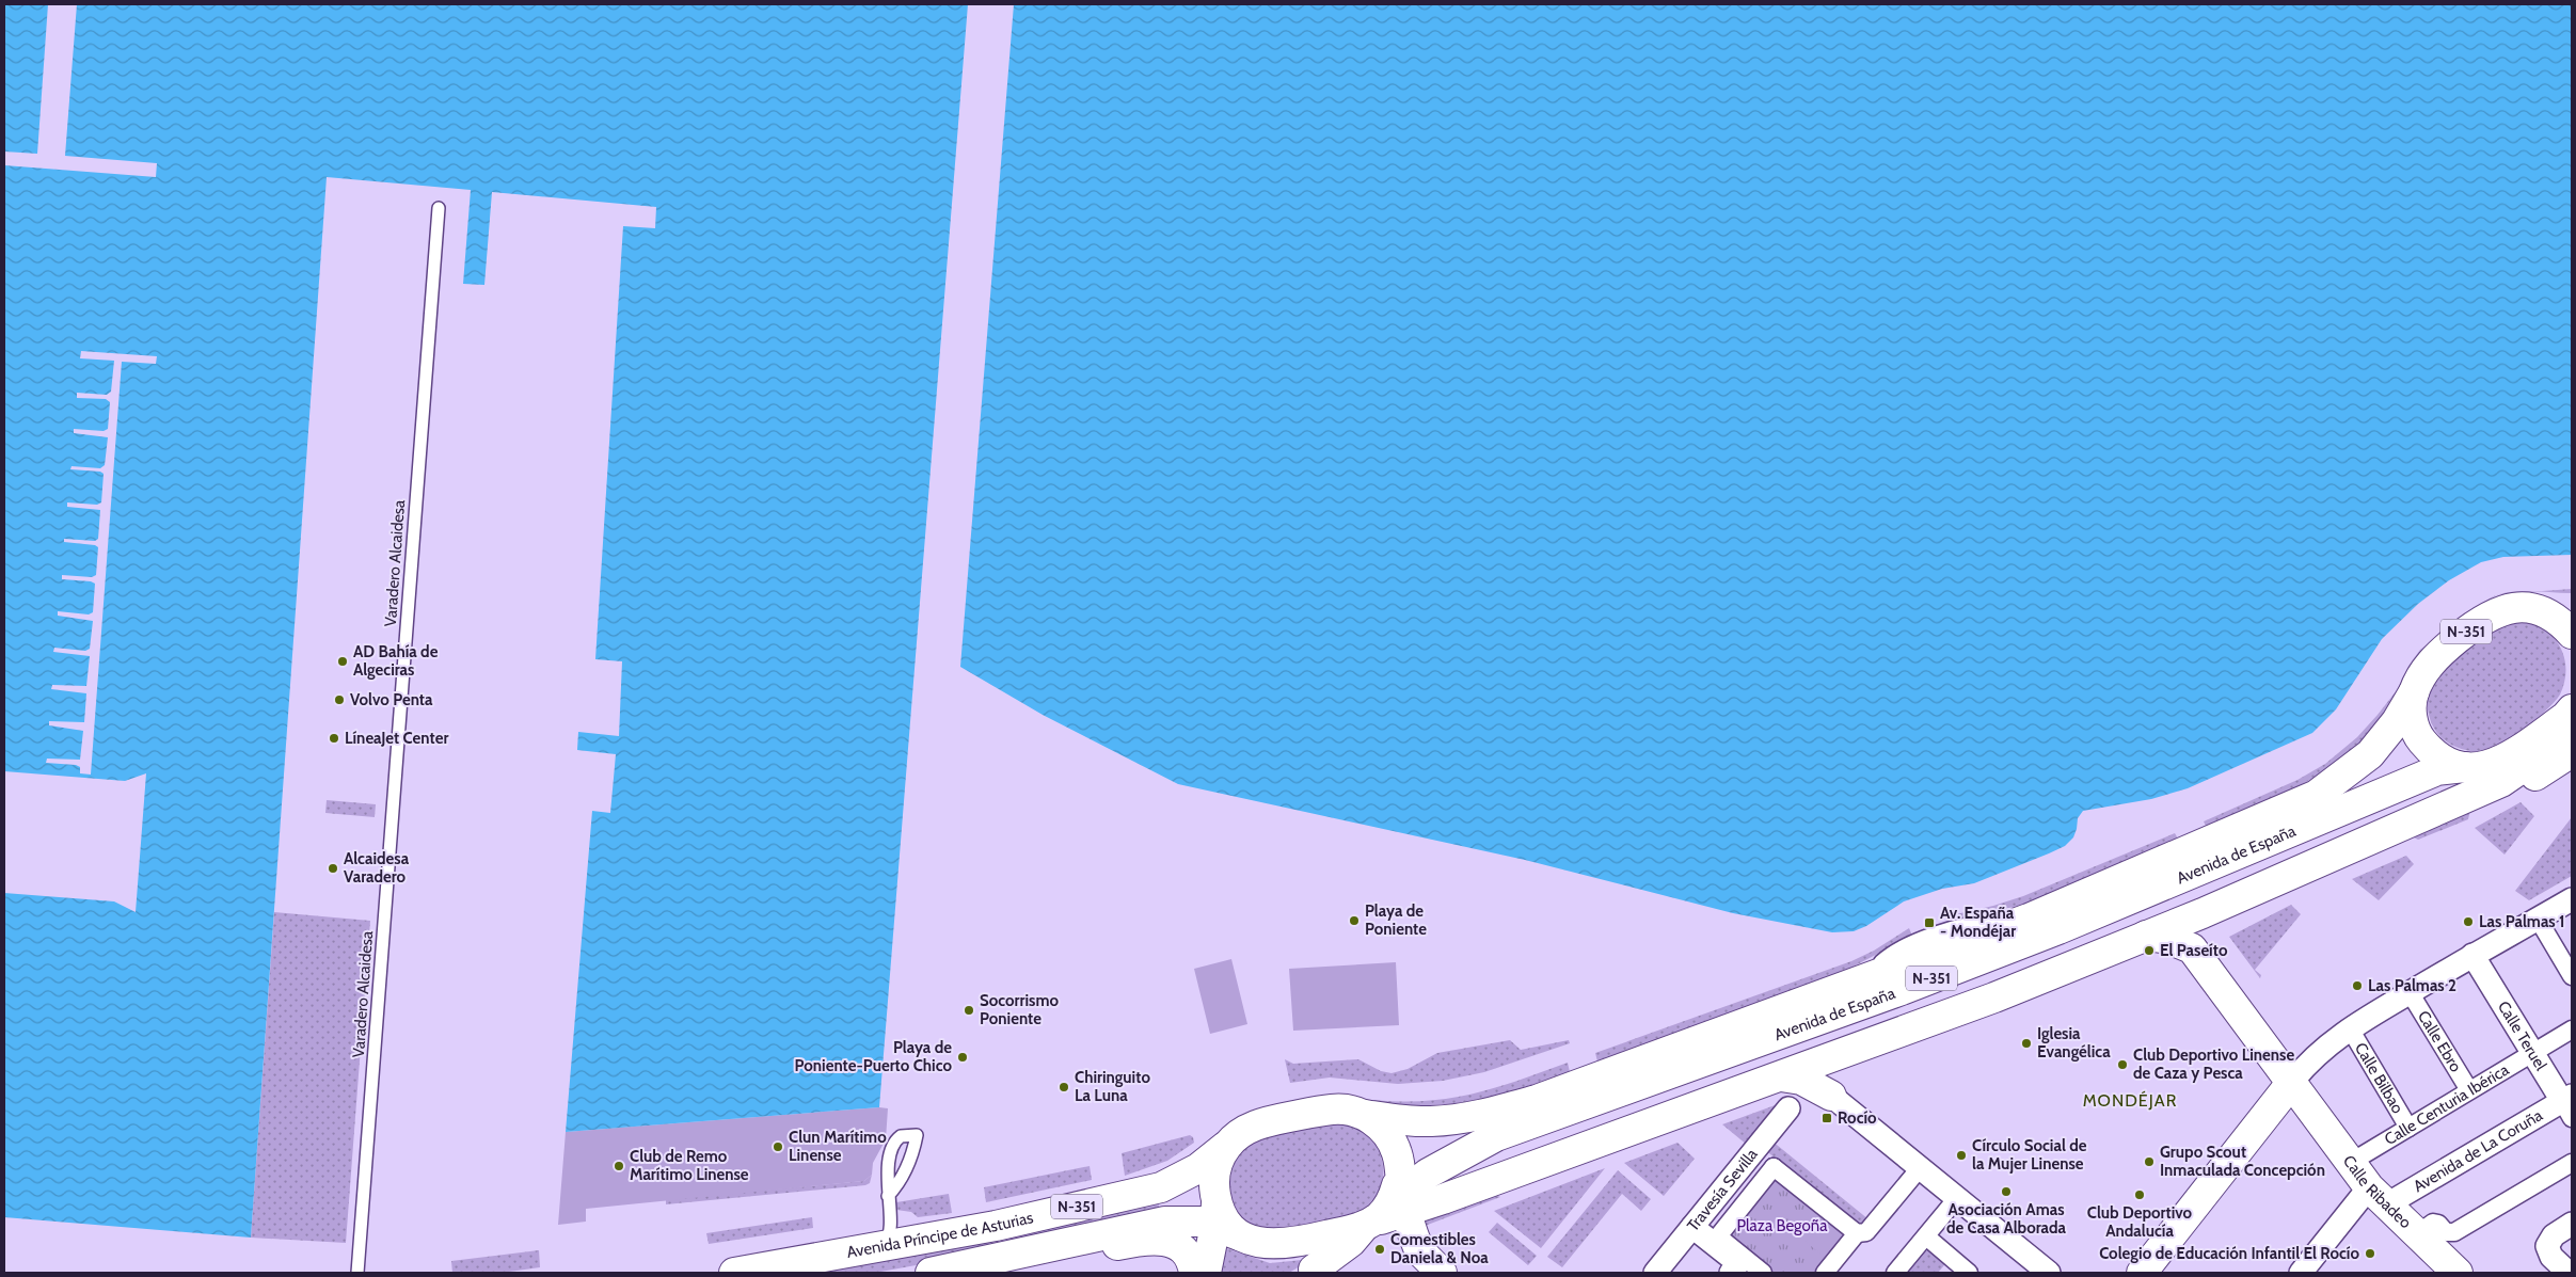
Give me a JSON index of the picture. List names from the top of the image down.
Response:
{
  "streets": {
    "main road": [
      "N-351",
      "Avenida de España",
      "Calle Ribadeo",
      "Avenida Príncipe de Asturias"
    ],
    "street": [
      "Calle Teruel",
      "Calle Ebro",
      "Calle Bilbao",
      "Calle Centuria Ibérica",
      "Avenida de La Coruña",
      "Travesía Sevilla"
    ],
    "lane": ["Varadero Alcaidesa"]
  },
  "crossings": [
    ["N-351", "Avenida de España"],
    ["N-351", "Avenida Príncipe de Asturias"],
    ["Avenida de España", "Avenida Príncipe de Asturias"],
    ["Calle Teruel", "Calle Centuria Ibérica"],
    ["Calle Teruel", "Avenida de La Coruña"],
    ["Calle Ebro", "Calle Centuria Ibérica"],
    ["Calle Bilbao", "Calle Centuria Ibérica"],
    ["Calle Centuria Ibérica", "Calle Ribadeo"],
    ["Avenida de La Coruña", "Calle Ribadeo"]
  ],
  "districts": ["MONDÉJAR"],
  "parks": ["Plaza Begoña"],
  "places": {
    "other": [
      "AD Bahía de Algeciras",
      "Volvo Penta",
      "LíneaJet Center",
      "Alcaidesa Varadero",
      "Playa de Poniente",
      "Las Palmas 1",
      "El Paseíto",
      "Las Palmas 2",
      "Socorrismo Poniente",
      "Iglesia Evangélica",
      "Playa de Poniente-Puerto Chico",
      "Club Deportivo Linense de Caza y Pesca",
      "Chiringuito La Luna",
      "Clun Marítimo Linense",
      "Círculo Social de la Mujer Linense",
      "Grupo Scout Inmaculada Concepción",
      "Club de Remo Marítimo Linense",
      "Asociación Amas de Casa Alborada",
      "Club Deportivo Andalucía",
      "Comestibles Daniela & Noa",
      "Colegio de Educación Infantil El Rocío"
    ],
    "transit": ["Av. España - Mondéjar", "Rocío"]
  }
}
